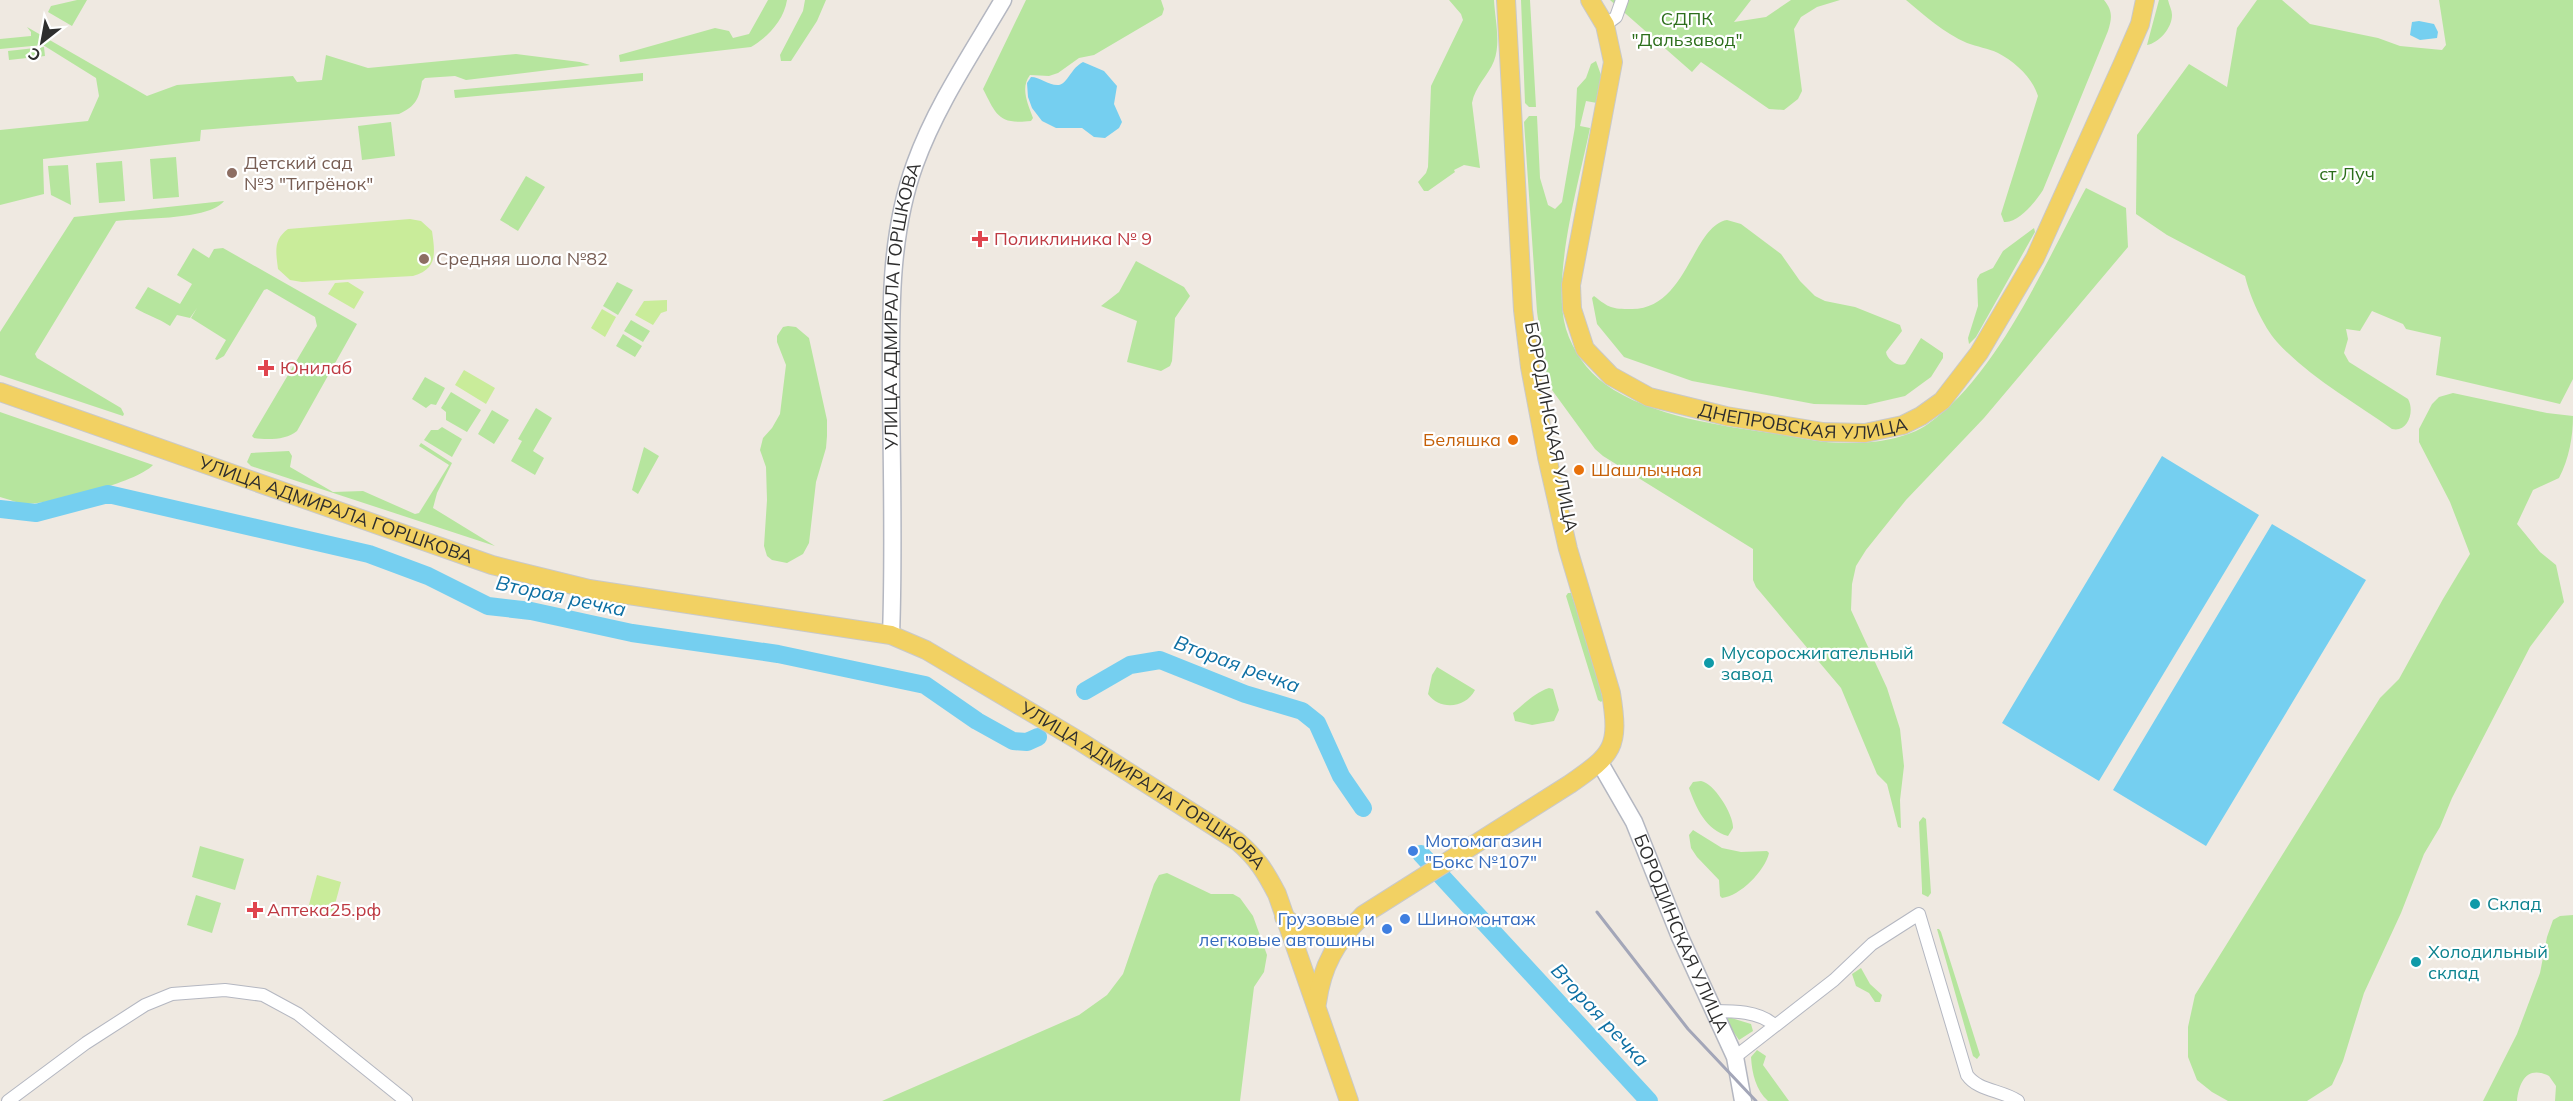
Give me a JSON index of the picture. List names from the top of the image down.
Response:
{
  "streets": {
    "main road": ["УЛИЦА АДМИРАЛА ГОРШКОВА", "ДНЕПРОВСКАЯ УЛИЦА", "БОРОДИНСКАЯ УЛИЦА"]
  },
  "crossings": [
    ["УЛИЦА АДМИРАЛА ГОРШКОВА", "БОРОДИНСКАЯ УЛИЦА"]
  ],
  "water": ["Вторая речка"],
  "parks": ["СДПК \"Дальзавод\"", "ст Луч"],
  "places": {
    "other": [
      "Детский сад №3 \"Тигрёнок\"",
      "Средняя шола №82",
      "Беляшка",
      "Шашлычная",
      "Мусоросжигательный завод",
      "Мотомагазин \"Бокс №107\"",
      "Склад",
      "Шиномонтаж",
      "Грузовые и легковые автошины",
      "Холодильный склад"
    ],
    "health": ["Поликлиника № 9", "Юнилаб", "Аптека25.рф"]
  },
  "north": "bottom left"
}
